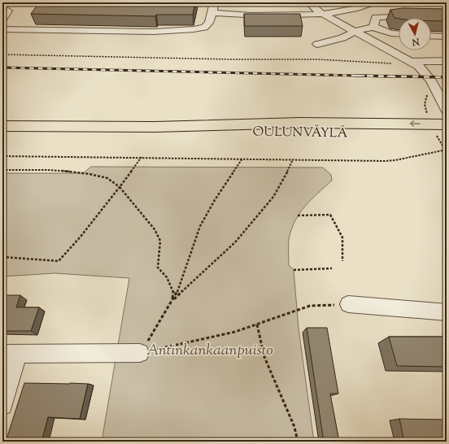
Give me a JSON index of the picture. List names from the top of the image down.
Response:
{
  "streets": {
    "main road": ["OULUNVÄYLÄ"]
  },
  "parks": ["Antinkankaanpuisto"],
  "north": "bottom"
}
